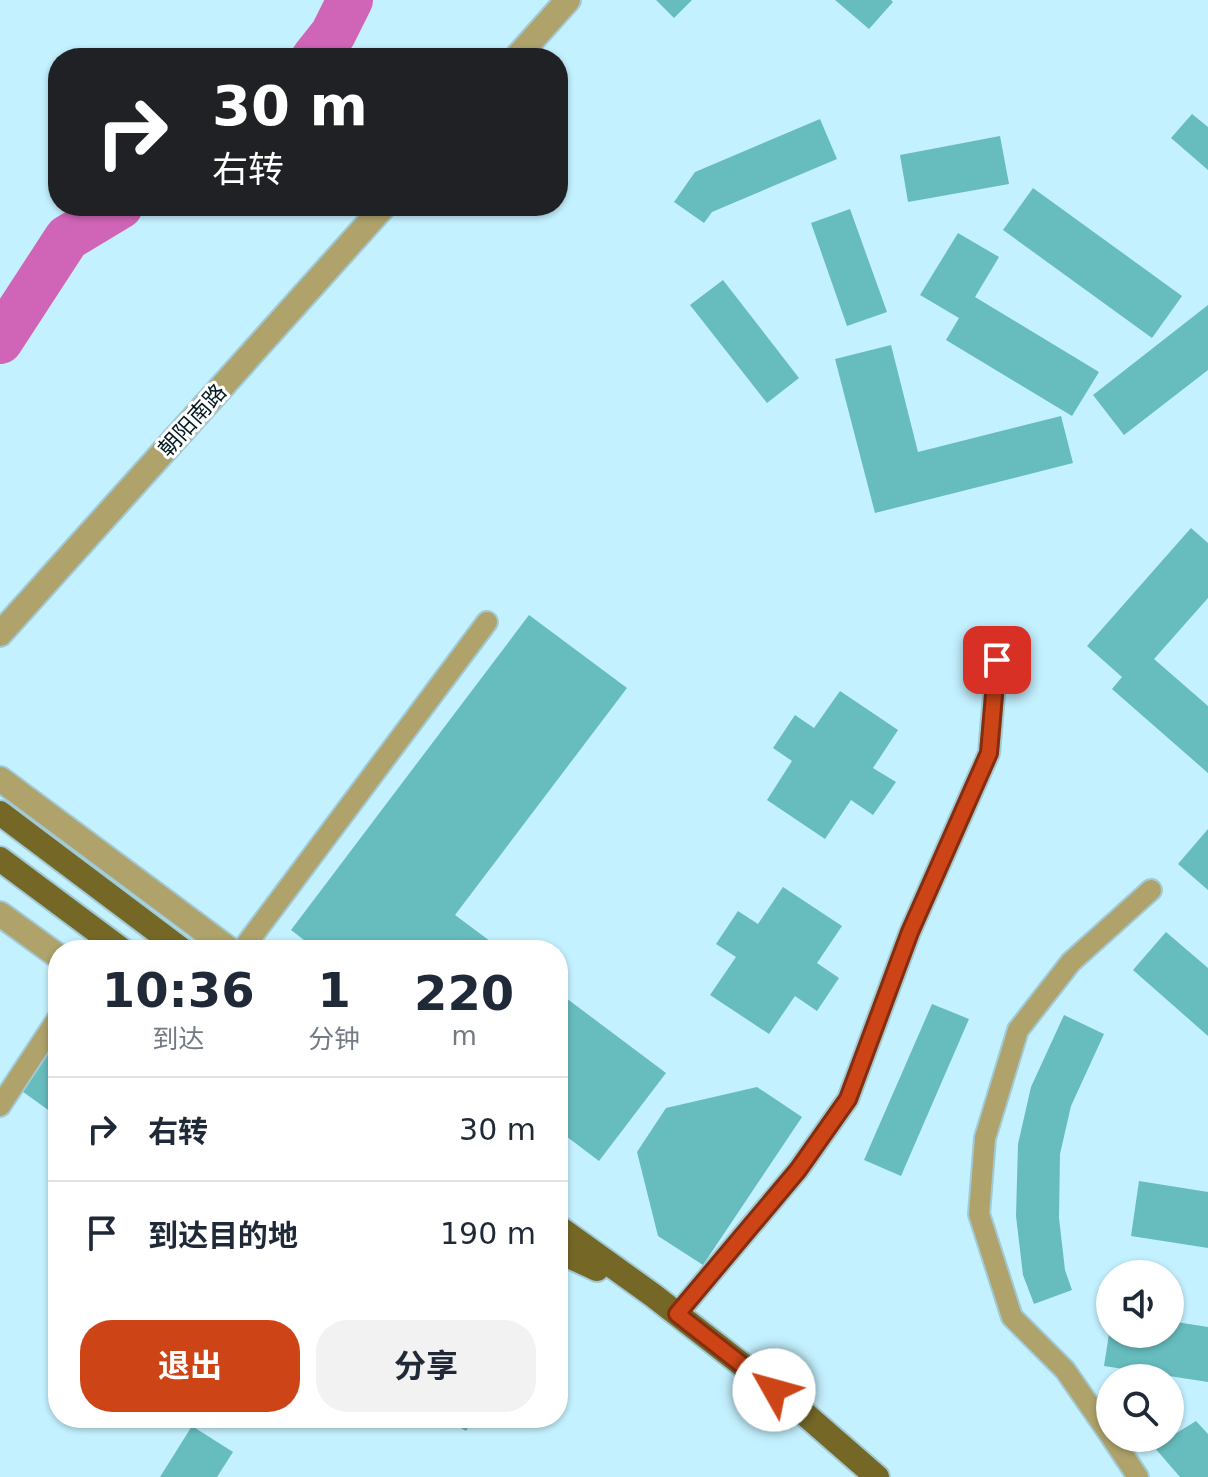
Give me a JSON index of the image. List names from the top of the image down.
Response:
{
  "streets": {
    "street": ["朝阳南路"]
  },
  "page": {
    "turn": ["30 m", "右转"],
    "eta": [
      "10:36",
      "到达",
      "1",
      "分钟",
      "220",
      "m"
    ],
    "list": [
      {
        "name": "右转",
        "value": "30 m"
      },
      {
        "name": "到达目的地",
        "value": "190 m"
      }
    ],
    "buttons": ["退出", "分享"]
  }
}
